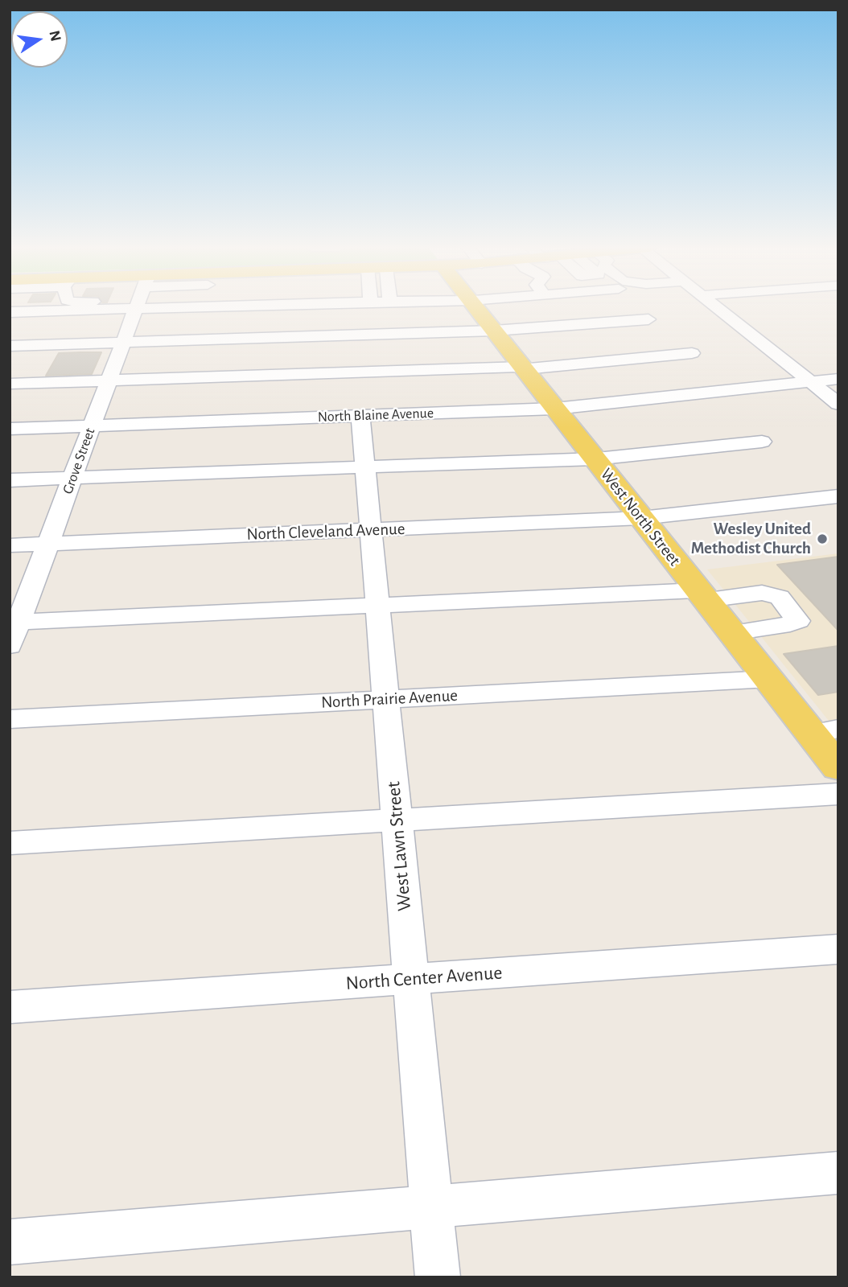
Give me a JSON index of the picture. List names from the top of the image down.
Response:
{
  "streets": {
    "main road": ["West North Street"],
    "street": [
      "North Blaine Avenue",
      "Grove Street",
      "North Cleveland Avenue",
      "North Prairie Avenue",
      "West Lawn Street",
      "North Center Avenue"
    ]
  },
  "crossings": [
    ["North Blaine Avenue", "Grove Street"],
    ["North Blaine Avenue", "West North Street"],
    ["North Blaine Avenue", "West Lawn Street"],
    ["Grove Street", "North Cleveland Avenue"],
    ["West North Street", "North Cleveland Avenue"],
    ["West North Street", "North Prairie Avenue"],
    ["North Cleveland Avenue", "West Lawn Street"],
    ["North Prairie Avenue", "West Lawn Street"],
    ["West Lawn Street", "North Center Avenue"]
  ],
  "places": ["Wesley United Methodist Church"],
  "north": "right"
}
